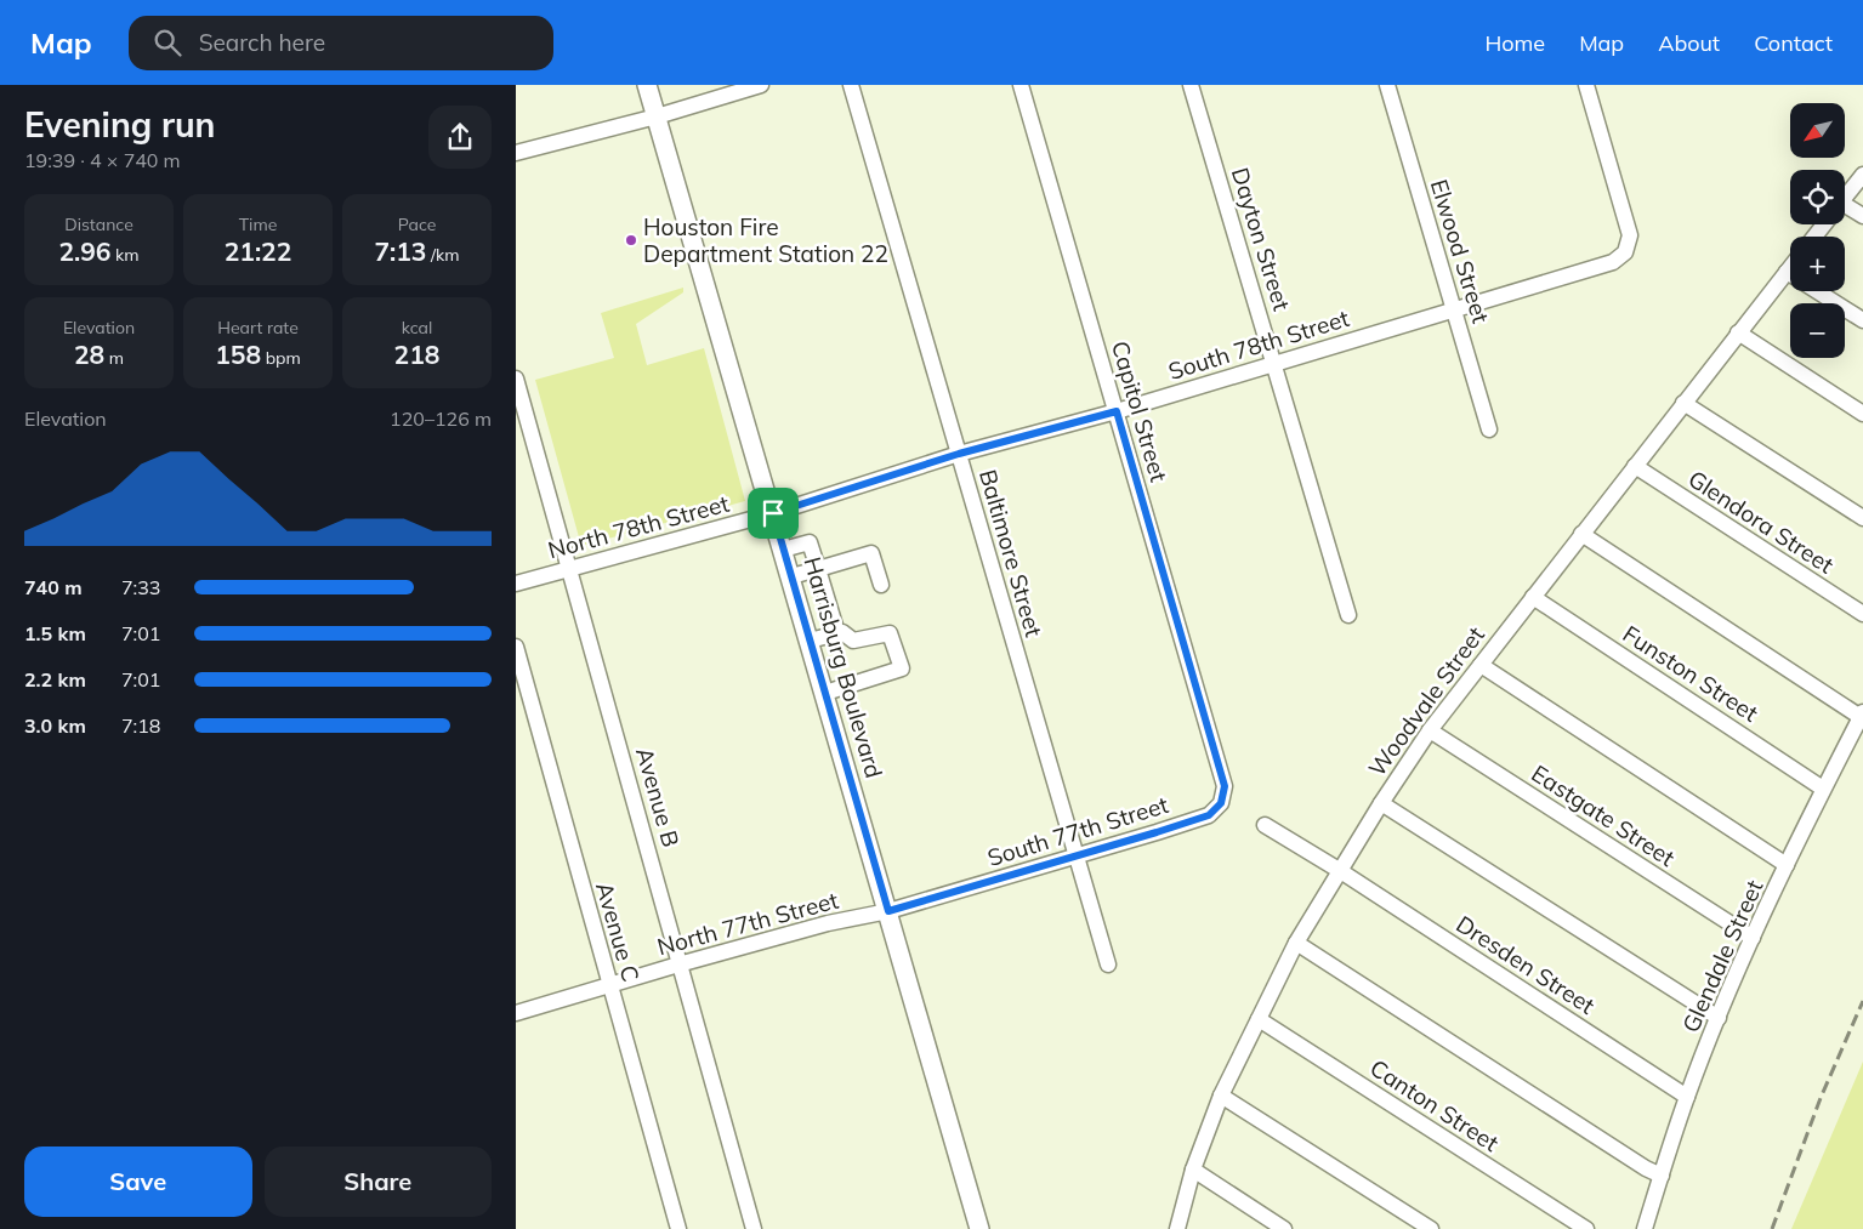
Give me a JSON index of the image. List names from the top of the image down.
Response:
{
  "streets": {
    "main road": ["Harrisburg Boulevard"],
    "street": [
      "Dayton Street",
      "Elwood Street",
      "South 78th Street",
      "Capitol Street",
      "Glendora Street",
      "North 78th Street",
      "Baltimore Street",
      "Funston Street",
      "Woodvale Street",
      "Avenue B",
      "Eastgate Street",
      "South 77th Street",
      "North 77th Street",
      "Avenue C",
      "Glendale Street",
      "Dresden Street",
      "Canton Street"
    ]
  },
  "crossings": [
    ["Dayton Street", "South 78th Street"],
    ["Elwood Street", "South 78th Street"],
    ["South 78th Street", "Capitol Street"],
    ["South 78th Street", "North 78th Street"],
    ["South 78th Street", "Baltimore Street"],
    ["South 78th Street", "Harrisburg Boulevard"],
    ["Capitol Street", "South 77th Street"],
    ["Glendora Street", "Woodvale Street"],
    ["North 78th Street", "Harrisburg Boulevard"],
    ["North 78th Street", "Avenue B"],
    ["Baltimore Street", "South 77th Street"],
    ["Harrisburg Boulevard", "South 77th Street"],
    ["Harrisburg Boulevard", "North 77th Street"],
    ["Funston Street", "Woodvale Street"],
    ["Funston Street", "Glendale Street"],
    ["Woodvale Street", "Eastgate Street"],
    ["Woodvale Street", "Dresden Street"],
    ["Woodvale Street", "Canton Street"],
    ["Avenue B", "North 77th Street"],
    ["Eastgate Street", "Glendale Street"],
    ["South 77th Street", "North 77th Street"],
    ["North 77th Street", "Avenue C"],
    ["Glendale Street", "Dresden Street"]
  ],
  "places": ["Houston Fire Department Station 22"],
  "north": "bottom left",
  "page": {
    "header": "Map",
    "search": "Search here",
    "nav": [
      "Home",
      "Map",
      "About",
      "Contact"
    ],
    "heading": ["Evening run", "19:39 · 4 × 740 m"],
    "map_buttons": ["+", "−"],
    "stats": [
      ["Distance", "2.96 km"],
      ["Time", "21:22"],
      ["Pace", "7:13 /km"],
      ["Elevation", "28 m"],
      ["Heart rate", "158 bpm"],
      ["kcal", "218"]
    ],
    "chart": ["Elevation", "120–126 m"],
    "list": [
      {
        "name": "740 m",
        "note": "7:33"
      },
      {
        "name": "1.5 km",
        "note": "7:01"
      },
      {
        "name": "2.2 km",
        "note": "7:01"
      },
      {
        "name": "3.0 km",
        "note": "7:18"
      }
    ],
    "buttons": ["Save", "Share"]
  }
}
